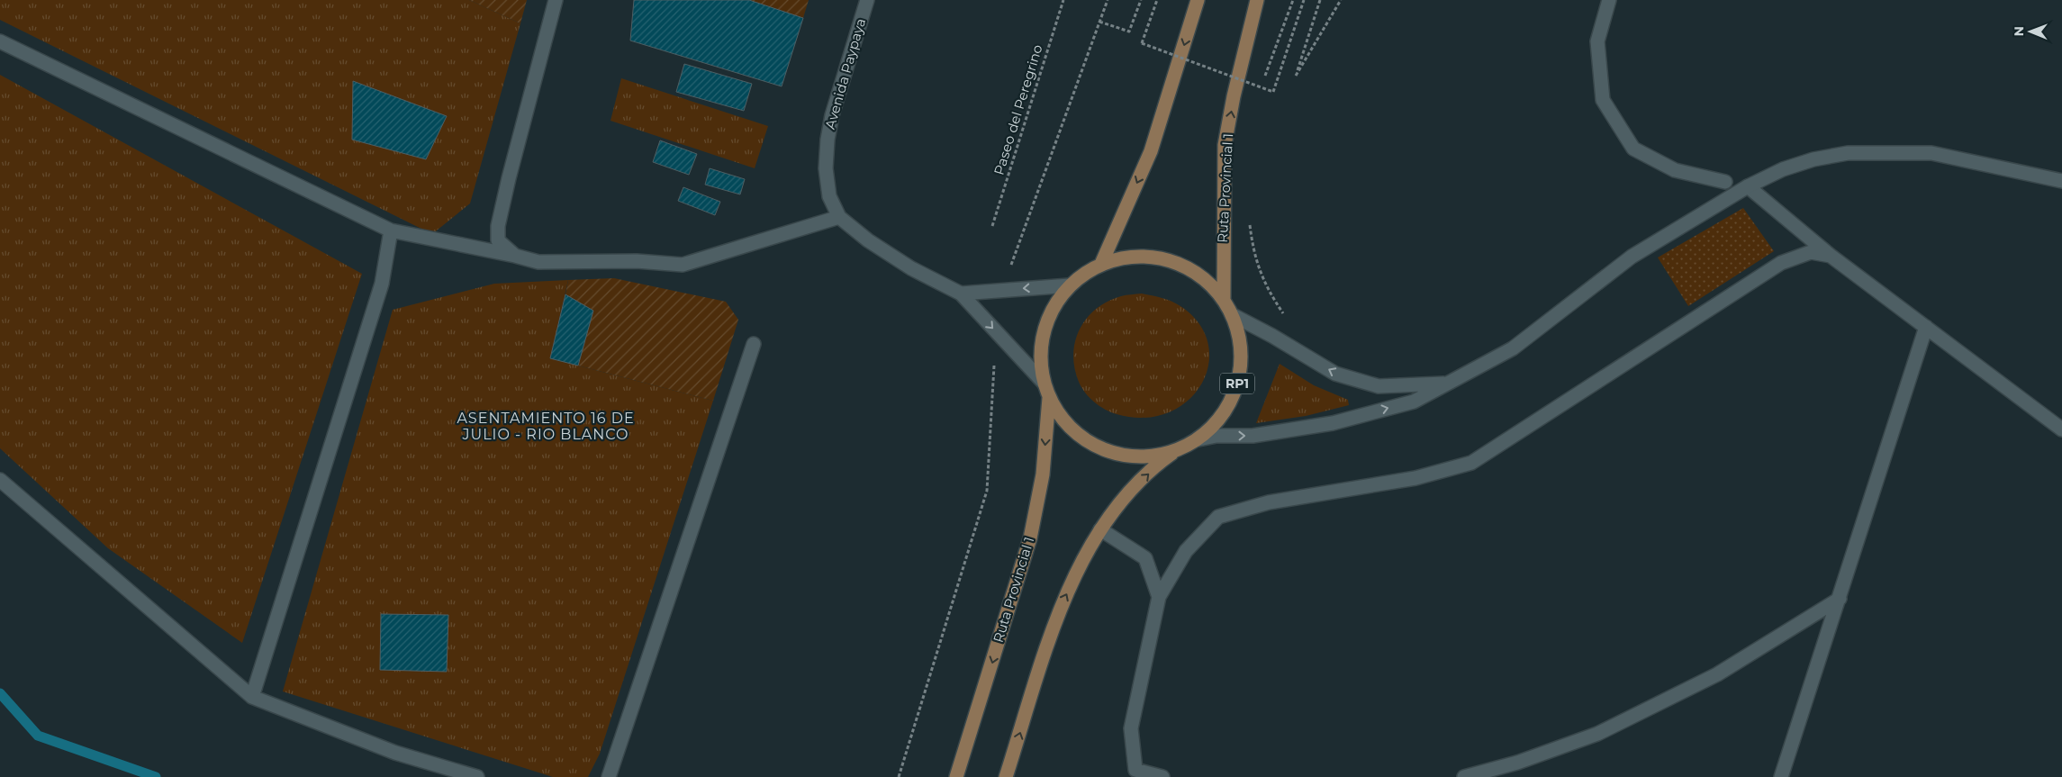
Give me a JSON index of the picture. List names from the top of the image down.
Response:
{
  "streets": {
    "main road": ["Ruta Provincial 1", "RP1"],
    "street": ["Avenida Paypaya"],
    "path": ["Paseo del Peregrino"]
  },
  "districts": ["ASENTAMIENTO 16 DE JULIO - RIO BLANCO"],
  "north": "left"
}
